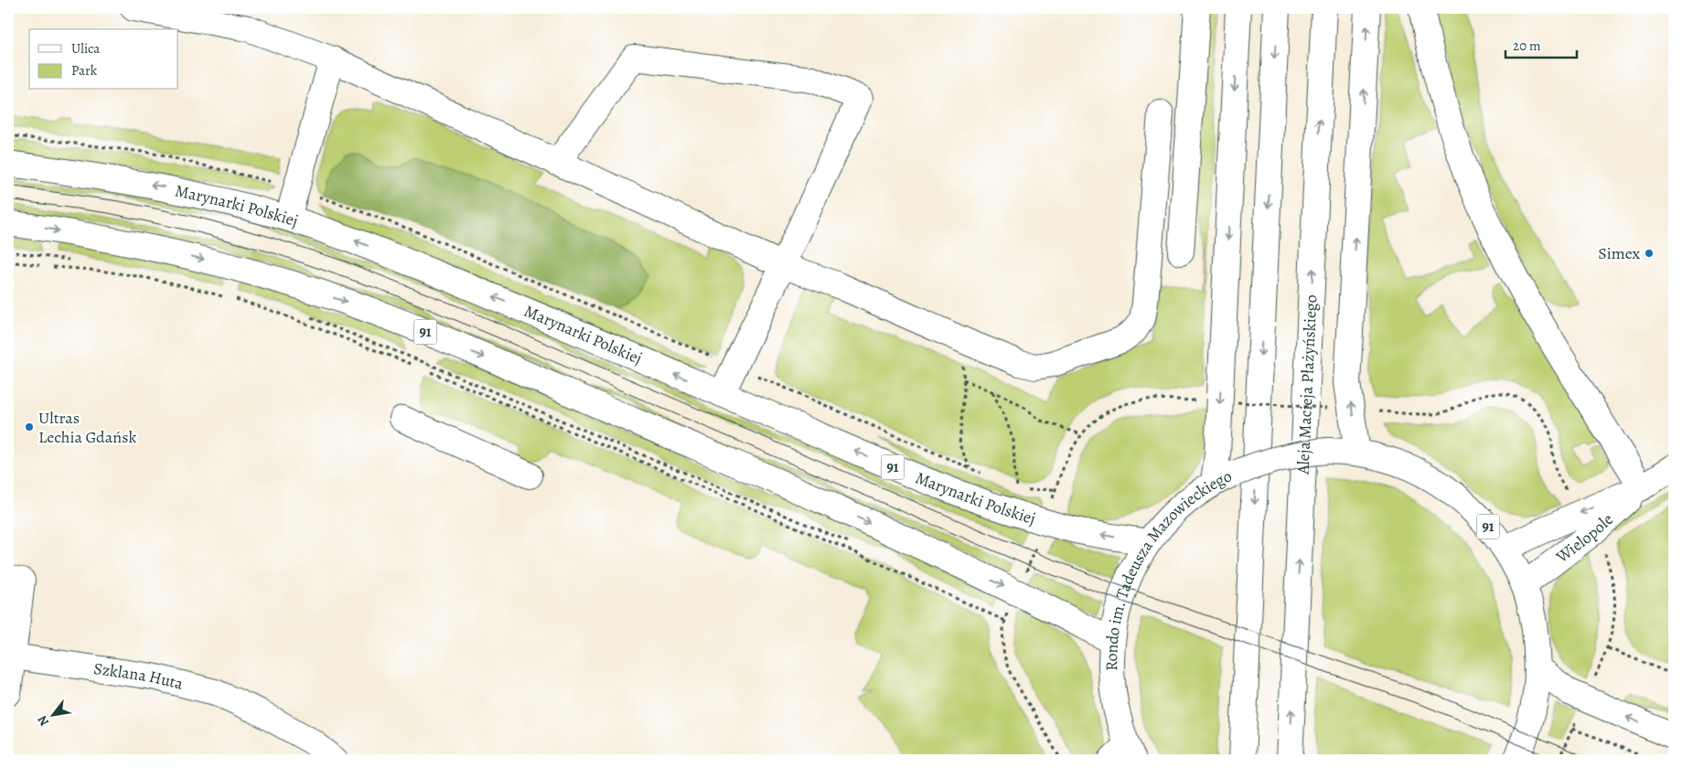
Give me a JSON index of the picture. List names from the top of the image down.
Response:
{
  "streets": {
    "main road": [
      "Marynarki Polskiej",
      "91",
      "Aleja Macieja Płażyńskiego",
      "Wielopole",
      "Rondo im. Tadeusza Mazowieckiego",
      "Szklana Huta"
    ]
  },
  "crossings": [
    ["Marynarki Polskiej", "Rondo im. Tadeusza Mazowieckiego"],
    ["91", "Rondo im. Tadeusza Mazowieckiego"],
    ["Wielopole", "Rondo im. Tadeusza Mazowieckiego"]
  ],
  "places": ["Simex", "Ultras Lechia Gdańsk"],
  "legend": ["Ulica", "Park"],
  "scale_bar": "20 m",
  "north": "bottom left"
}
